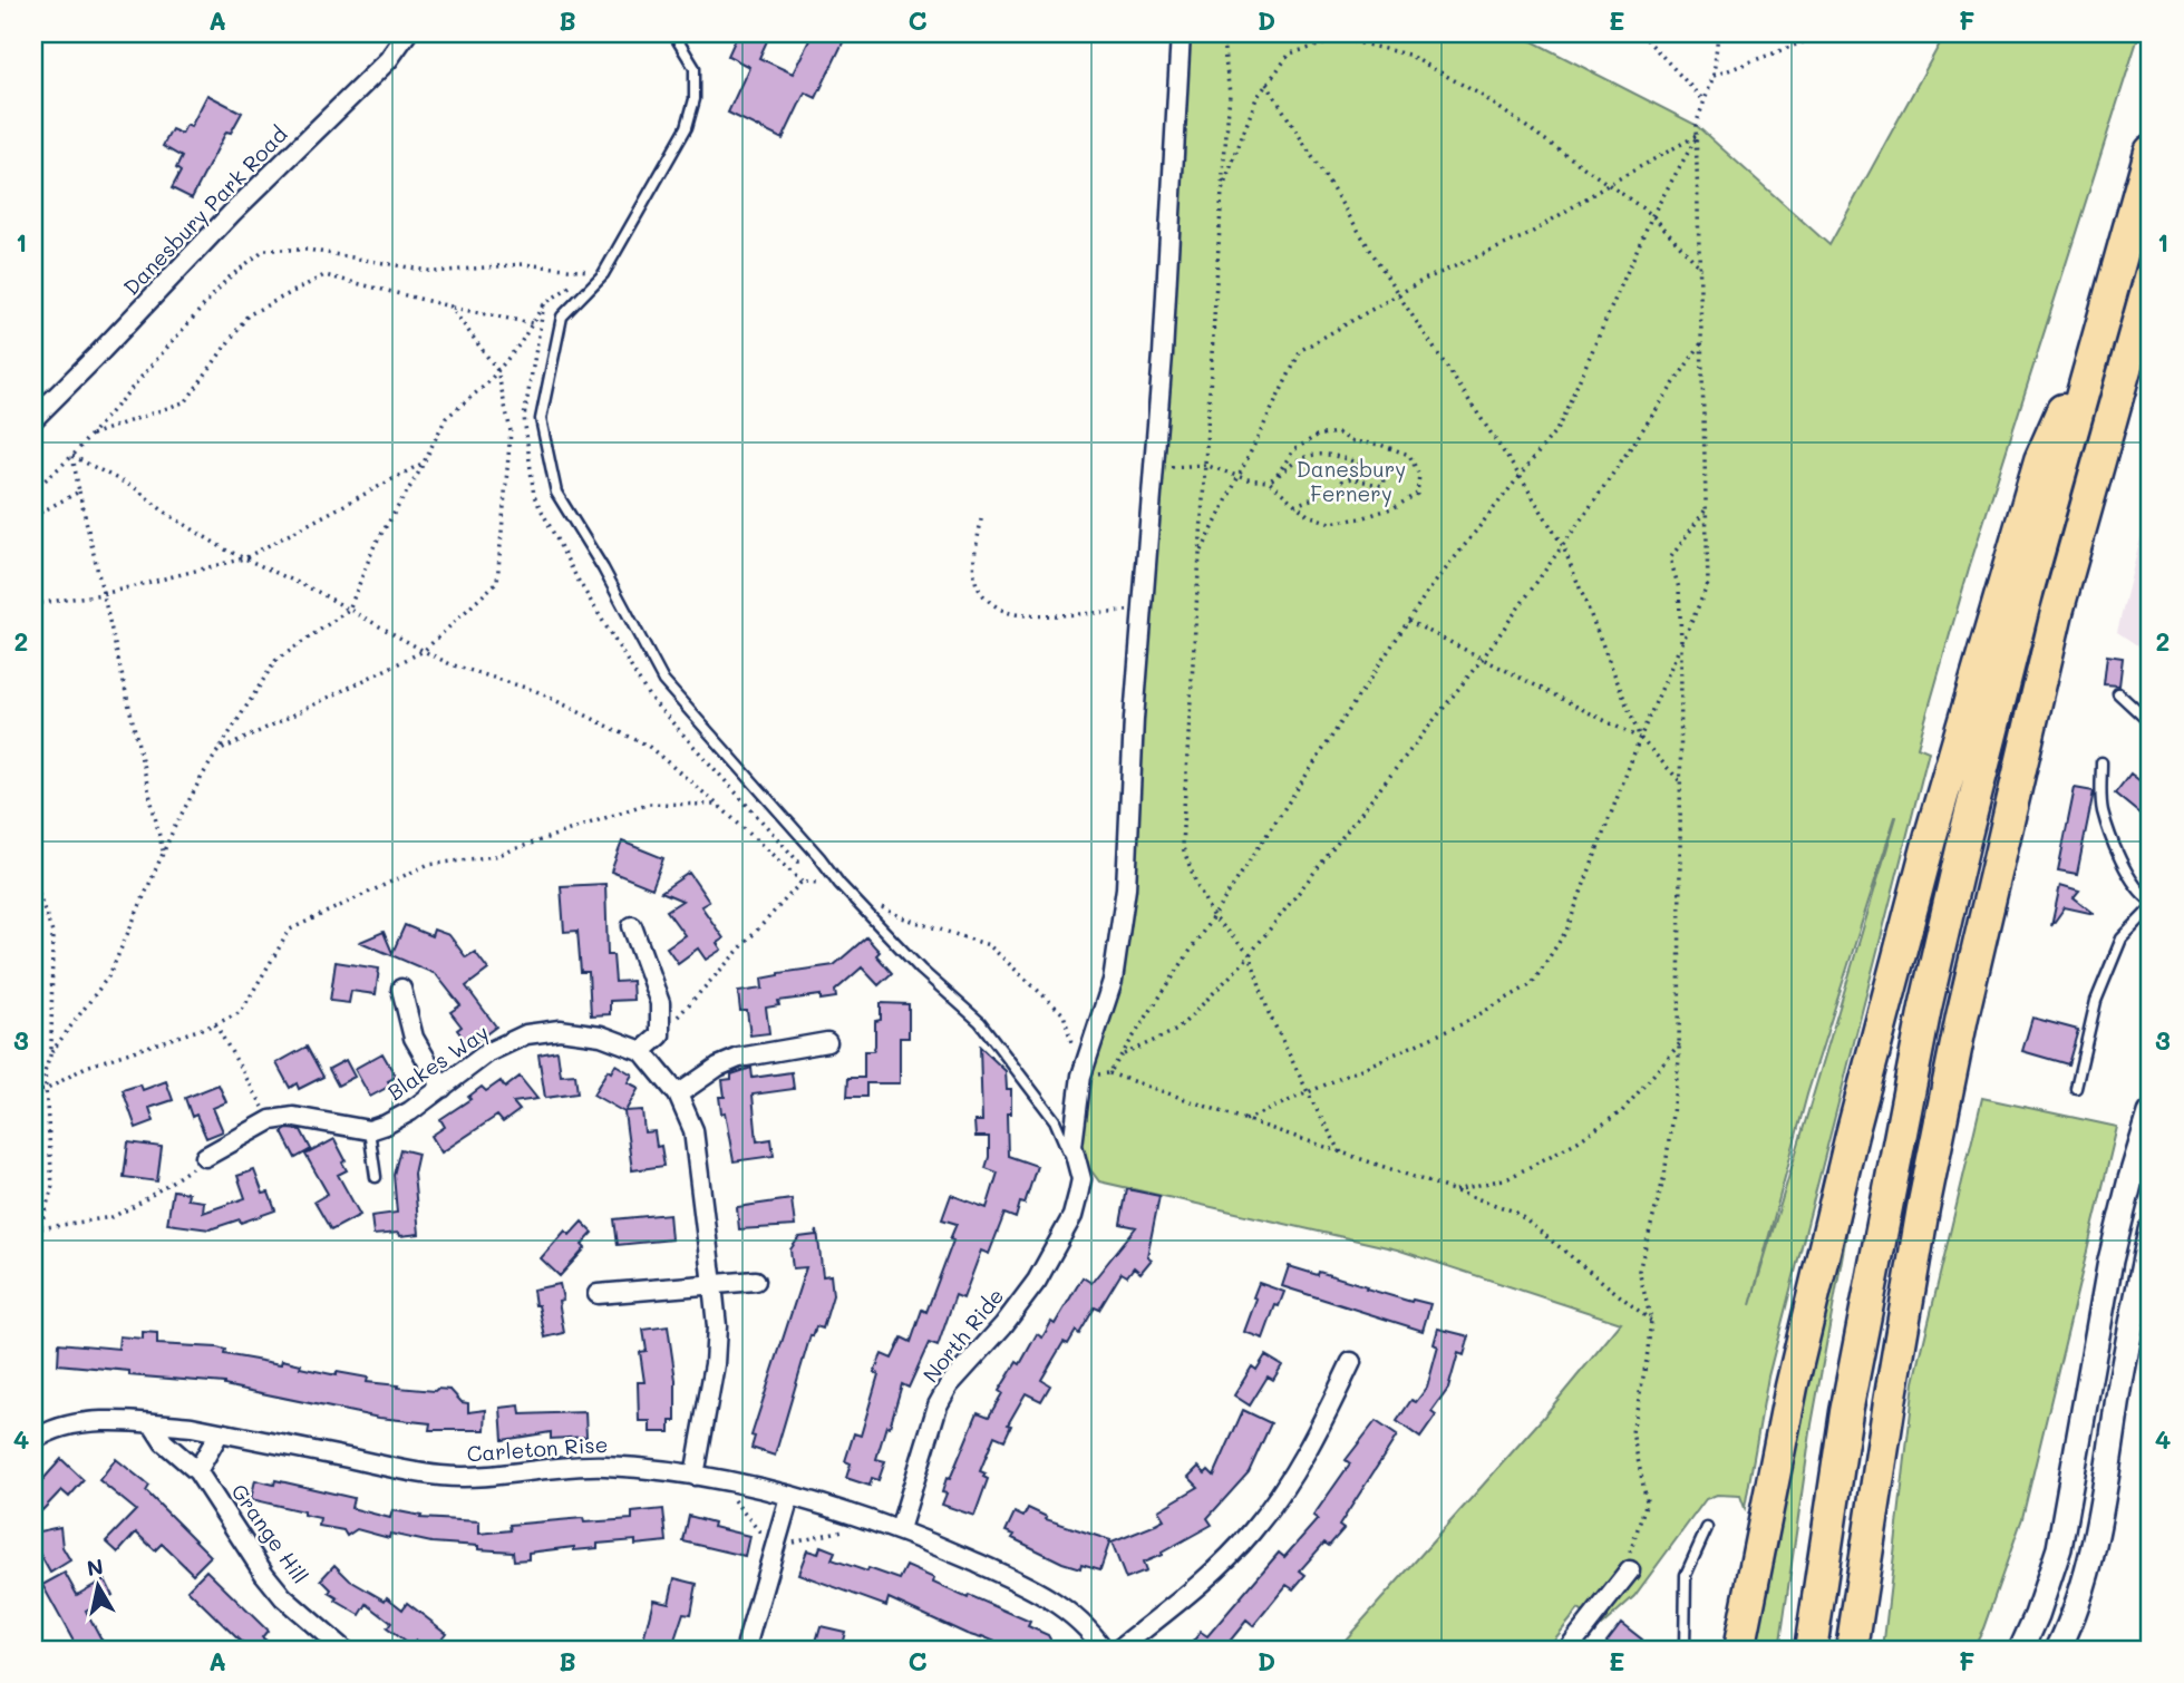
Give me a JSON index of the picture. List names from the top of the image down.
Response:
{
  "streets": {
    "street": [
      "Danesbury Park Road",
      "Blakes Way",
      "North Ride",
      "Carleton Rise",
      "Grange Hill"
    ]
  },
  "crossings": [
    ["North Ride", "Carleton Rise"],
    ["Carleton Rise", "Grange Hill"]
  ],
  "parks": ["Danesbury Fernery"],
  "north": "top",
  "grid": {
    "columns": [
      "A",
      "B",
      "C",
      "D",
      "E",
      "F"
    ],
    "rows": [
      "1",
      "2",
      "3",
      "4"
    ]
  }
}
